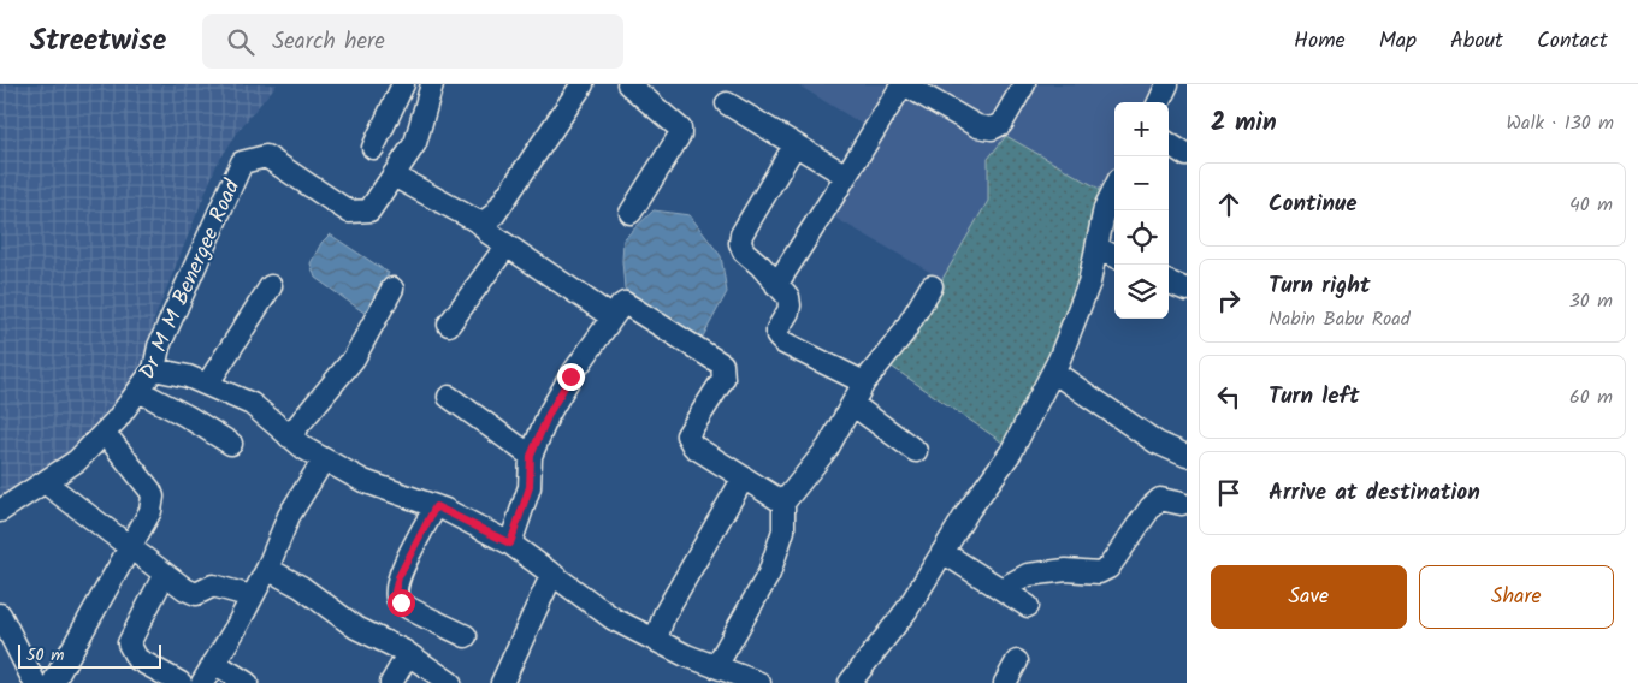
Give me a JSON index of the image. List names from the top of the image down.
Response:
{
  "streets": {
    "street": ["Dr M M Benergee Road"]
  },
  "scale_bar": "50 m",
  "page": {
    "header": "Streetwise",
    "search": "Search here",
    "nav": [
      "Home",
      "Map",
      "About",
      "Contact"
    ],
    "heading": ["2 min", "Walk · 130 m"],
    "map_buttons": ["+", "−"],
    "list": [
      ["Continue", "40 m"],
      ["Turn right", "Nabin Babu Road", "30 m"],
      ["Turn left", "60 m"],
      "Arrive at destination"
    ],
    "buttons": ["Save", "Share"],
    "scale": "50 m"
  }
}
